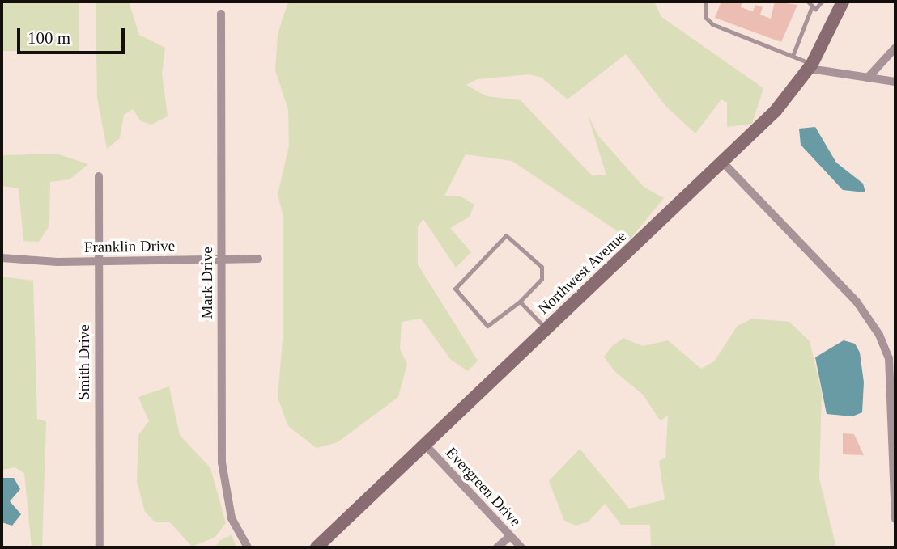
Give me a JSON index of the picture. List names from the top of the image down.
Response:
{
  "streets": {
    "street": [
      "Franklin Drive",
      "Northwest Avenue",
      "Mark Drive",
      "Smith Drive",
      "Evergreen Drive"
    ]
  },
  "crossings": [
    ["Franklin Drive", "Mark Drive"],
    ["Franklin Drive", "Smith Drive"],
    ["Northwest Avenue", "Evergreen Drive"]
  ],
  "scale_bar": "100 m"
}
